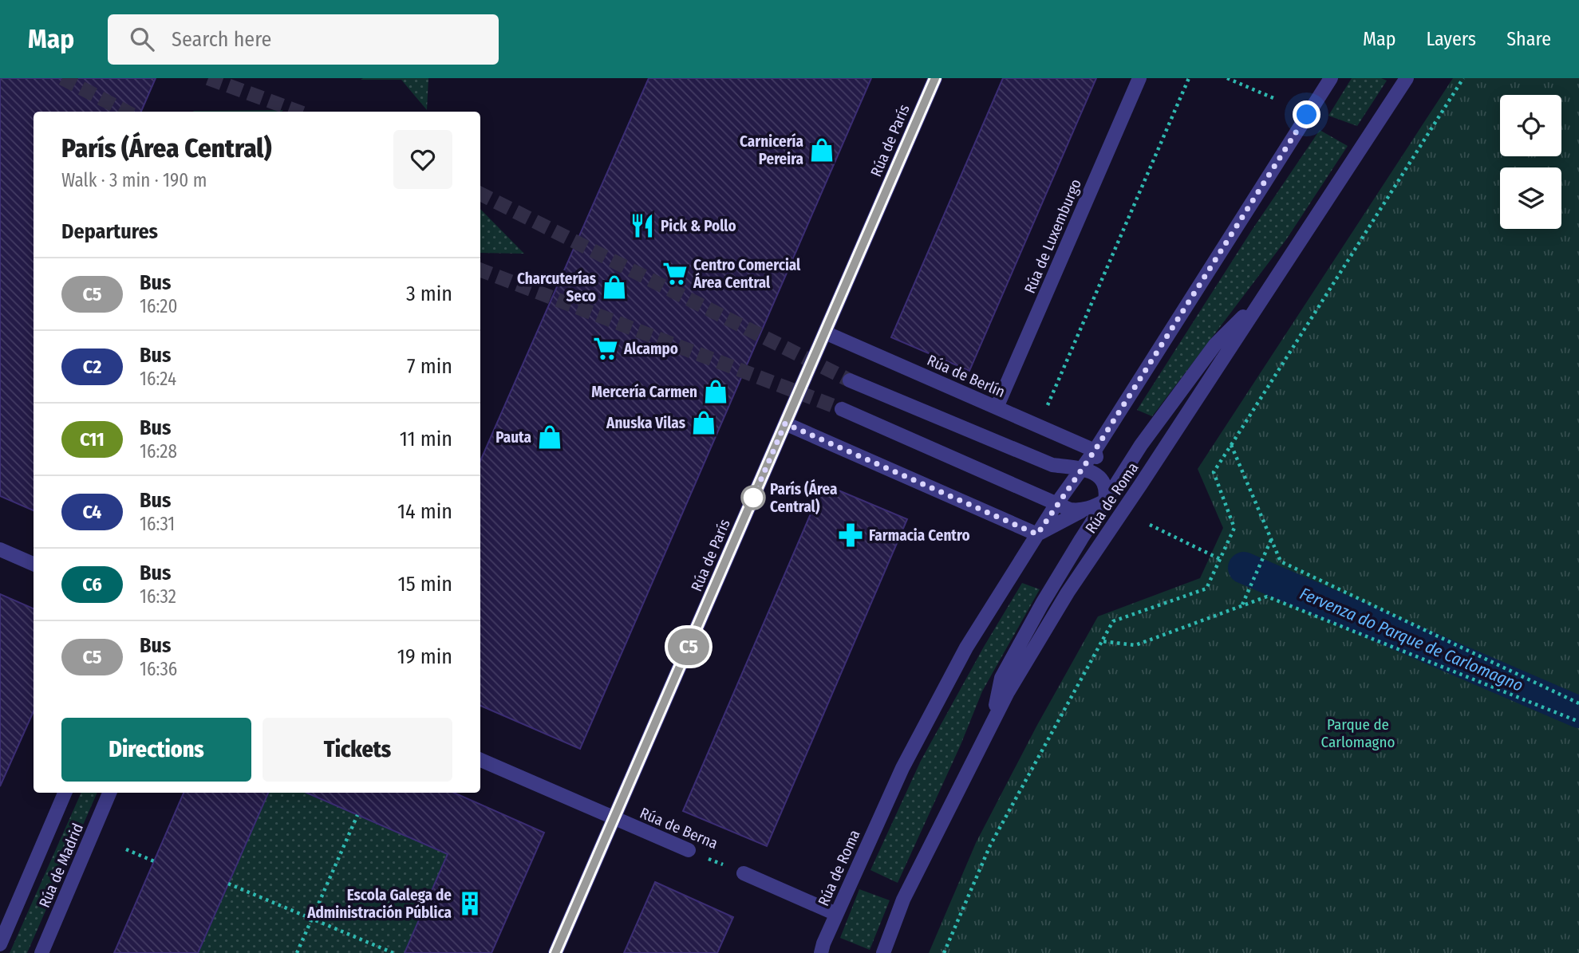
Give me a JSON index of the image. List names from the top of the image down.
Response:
{
  "streets": {
    "street": [
      "Rúa de París",
      "Rúa de Luxemburgo",
      "Rúa de Berlín",
      "Rúa de Roma",
      "Rúa de Berna",
      "Rúa de Madrid"
    ]
  },
  "crossings": [
    ["Rúa de París", "Rúa de Berlín"],
    ["Rúa de París", "Rúa de Berna"],
    ["Rúa de Luxemburgo", "Rúa de Berlín"],
    ["Rúa de Berlín", "Rúa de Roma"]
  ],
  "water": ["Fervenza do Parque de Carlomagno"],
  "parks": ["Parque de Carlomagno"],
  "places": {
    "shop": [
      "Carnicería Pereira",
      "Charcuterías Seco",
      "Mercería Carmen",
      "Anuska Vilas",
      "Pauta"
    ],
    "restaurant": ["Pick & Pollo"],
    "supermarket": ["Centro Comercial Área Central", "Alcampo"],
    "other": ["París (Área Central)"],
    "pharmacy": ["Farmacia Centro"],
    "building": ["Escola Galega de Administración Pública"]
  },
  "lines": ["bus line C5"],
  "page": {
    "header": "Map",
    "search": "Search here",
    "nav": ["Map", "Layers", "Share"],
    "on_map": "C5",
    "heading": [
      ["París (Área Central)", "Walk · 3 min · 190 m"],
      "Departures"
    ],
    "list": [
      {
        "mark": "C5",
        "name": "Bus",
        "note": "16:20",
        "value": "3 min"
      },
      {
        "mark": "C2",
        "name": "Bus",
        "note": "16:24",
        "value": "7 min"
      },
      {
        "mark": "C11",
        "name": "Bus",
        "note": "16:28",
        "value": "11 min"
      },
      {
        "mark": "C4",
        "name": "Bus",
        "note": "16:31",
        "value": "14 min"
      },
      {
        "mark": "C6",
        "name": "Bus",
        "note": "16:32",
        "value": "15 min"
      },
      {
        "mark": "C5",
        "name": "Bus",
        "note": "16:36",
        "value": "19 min"
      }
    ],
    "buttons": ["Directions", "Tickets"]
  }
}
